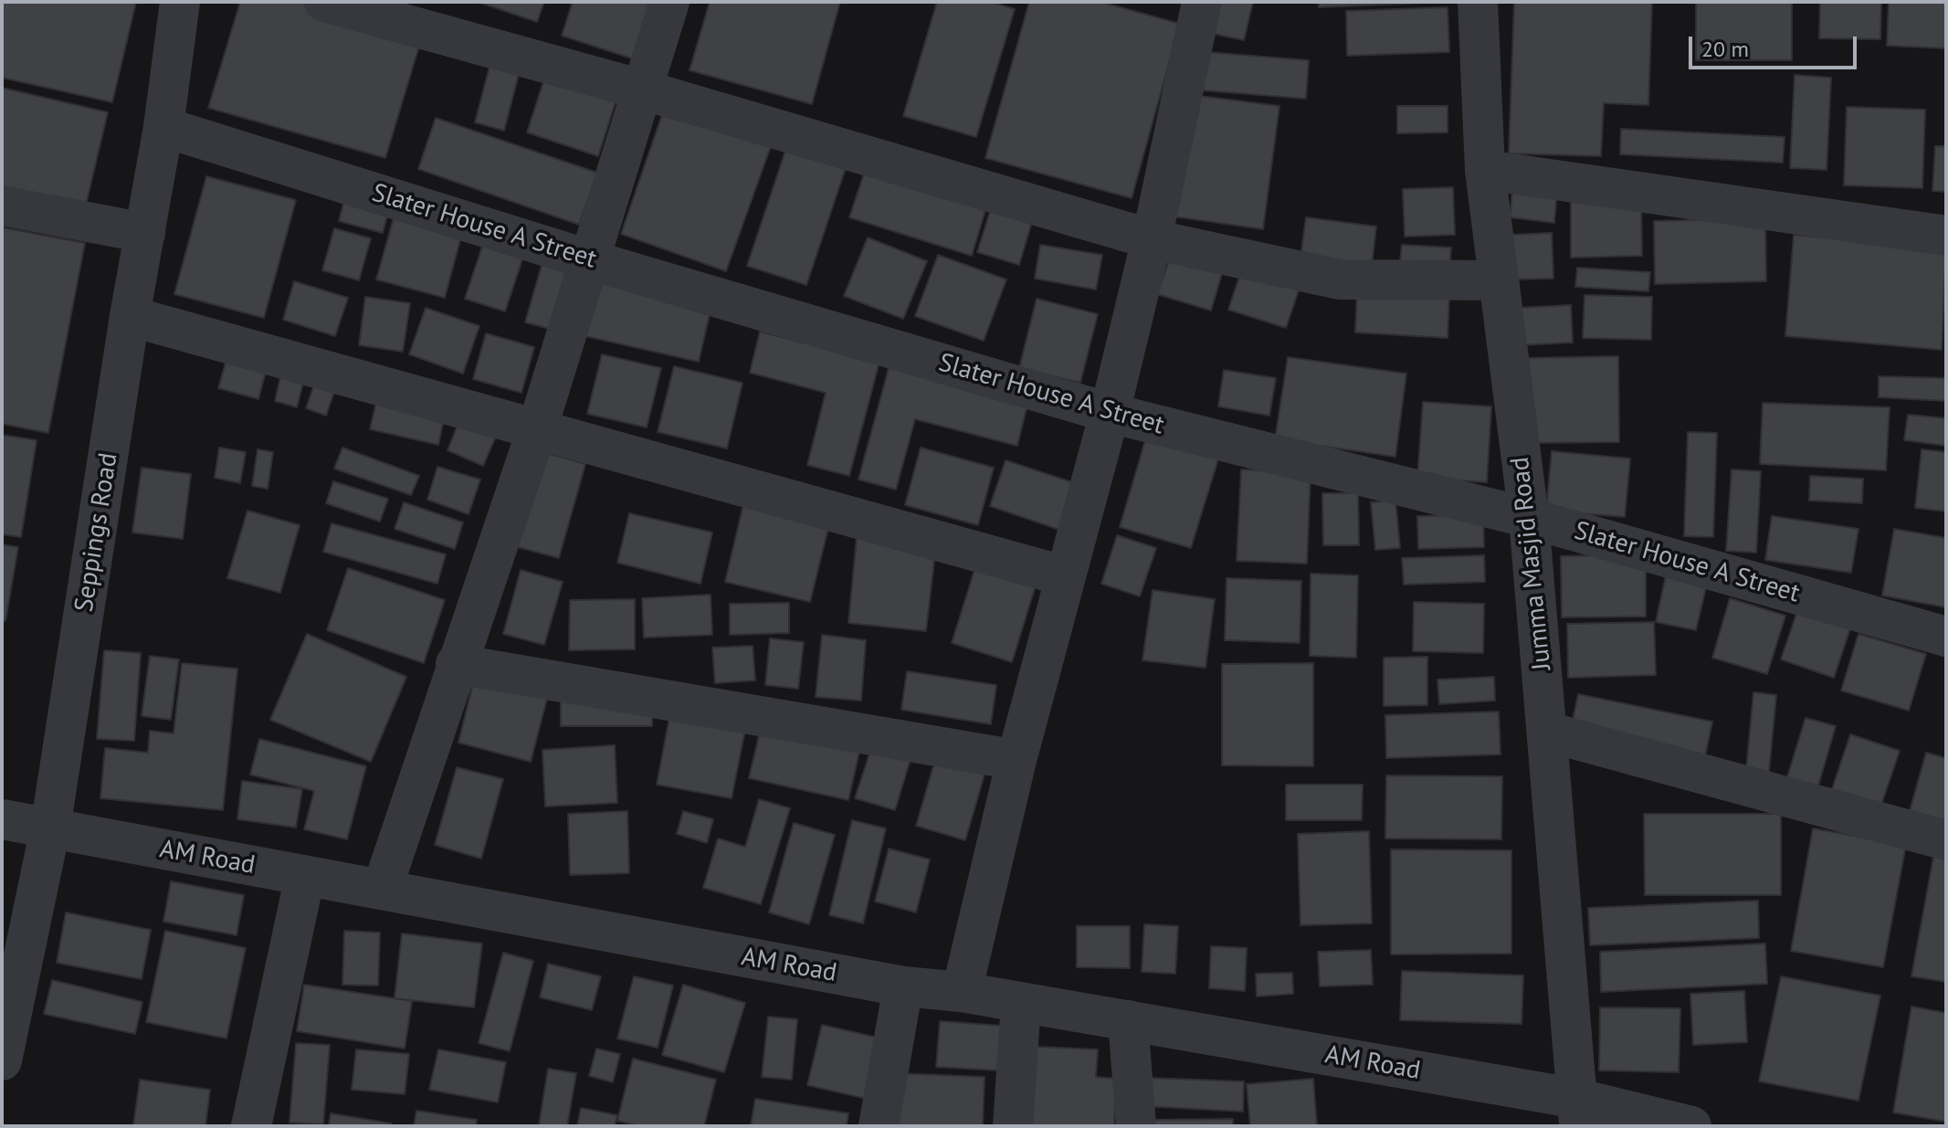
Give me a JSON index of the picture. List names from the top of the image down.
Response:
{
  "streets": {
    "street": [
      "Slater House A Street",
      "Seppings Road",
      "Jumma Masjid Road",
      "AM Road"
    ]
  },
  "crossings": [
    ["Slater House A Street", "Seppings Road"],
    ["Slater House A Street", "Jumma Masjid Road"],
    ["Seppings Road", "AM Road"],
    ["Jumma Masjid Road", "AM Road"]
  ],
  "scale_bar": "20 m"
}
